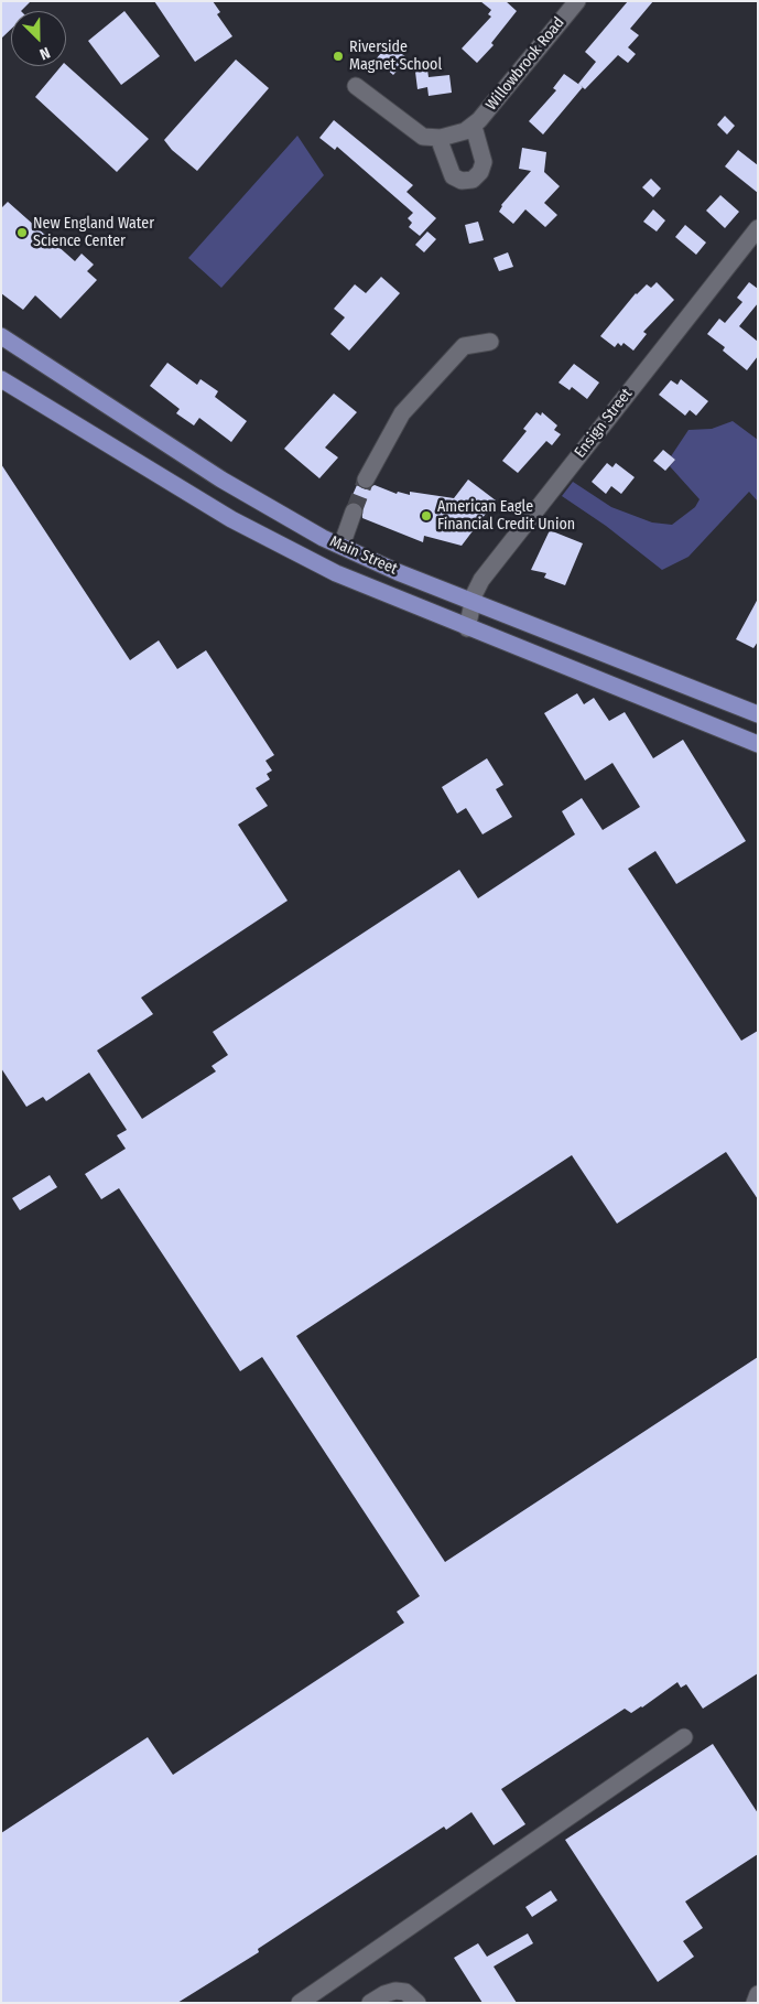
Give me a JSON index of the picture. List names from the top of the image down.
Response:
{
  "streets": {
    "main road": ["Main Street"],
    "street": ["Willowbrook Road", "Ensign Street"]
  },
  "crossings": [
    ["Ensign Street", "Main Street"]
  ],
  "places": ["Riverside Magnet School", "New England Water Science Center", "American Eagle Financial Credit Union"],
  "north": "bottom right"
}
